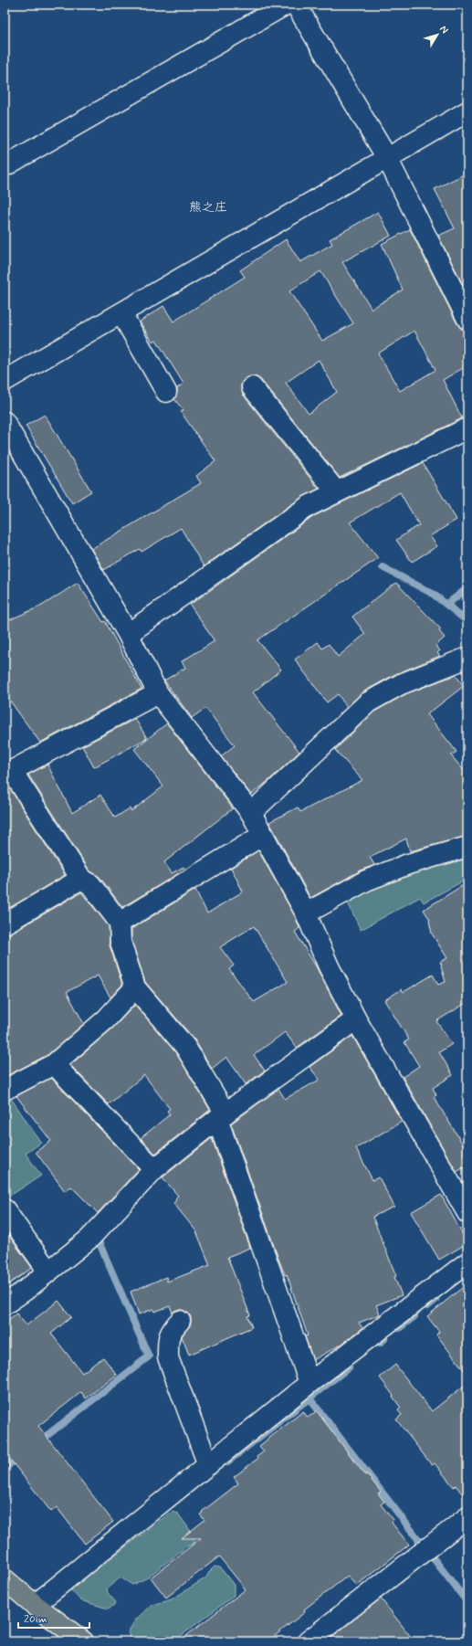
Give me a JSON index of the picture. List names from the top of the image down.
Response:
{
  "districts": ["熊之庄"],
  "scale_bar": "20 m",
  "north": "top right"
}
